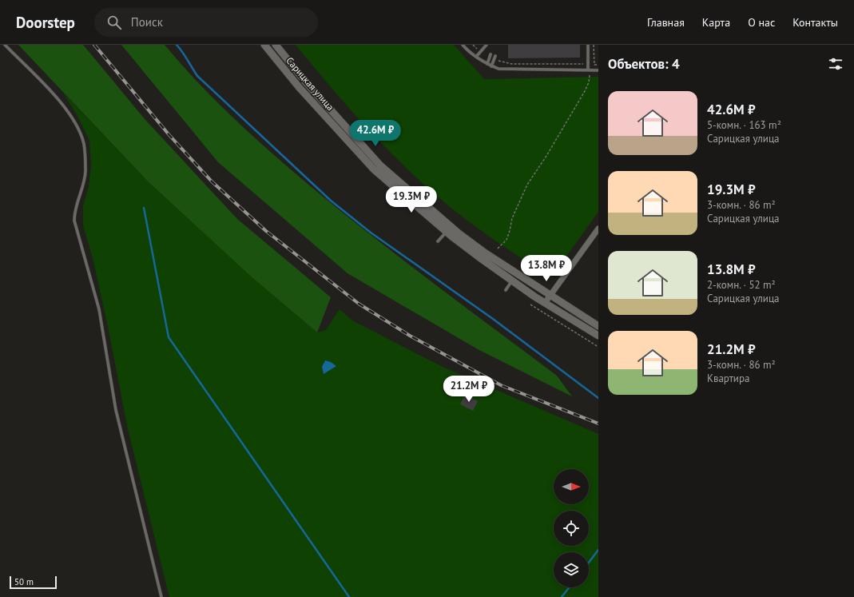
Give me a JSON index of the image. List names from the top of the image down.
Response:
{
  "streets": {
    "street": ["Сарицкая улица"]
  },
  "scale_bar": "50 m",
  "north": "right",
  "page": {
    "header": "Doorstep",
    "search": "Поиск",
    "nav": [
      "Главная",
      "Карта",
      "О нас",
      "Контакты"
    ],
    "heading": "Объектов: 4",
    "list": [
      {
        "name": "42.6M ₽",
        "note": "5-комн. · 163 m² · Сарицкая улица"
      },
      {
        "name": "19.3M ₽",
        "note": "3-комн. · 86 m² · Сарицкая улица"
      },
      {
        "name": "13.8M ₽",
        "note": "2-комн. · 52 m² · Сарицкая улица"
      },
      {
        "name": "21.2M ₽",
        "note": "3-комн. · 86 m² · Квартира"
      }
    ],
    "price": [
      "42.6M ₽",
      "19.3M ₽",
      "13.8M ₽",
      "21.2M ₽"
    ],
    "scale": "50 m"
  }
}
